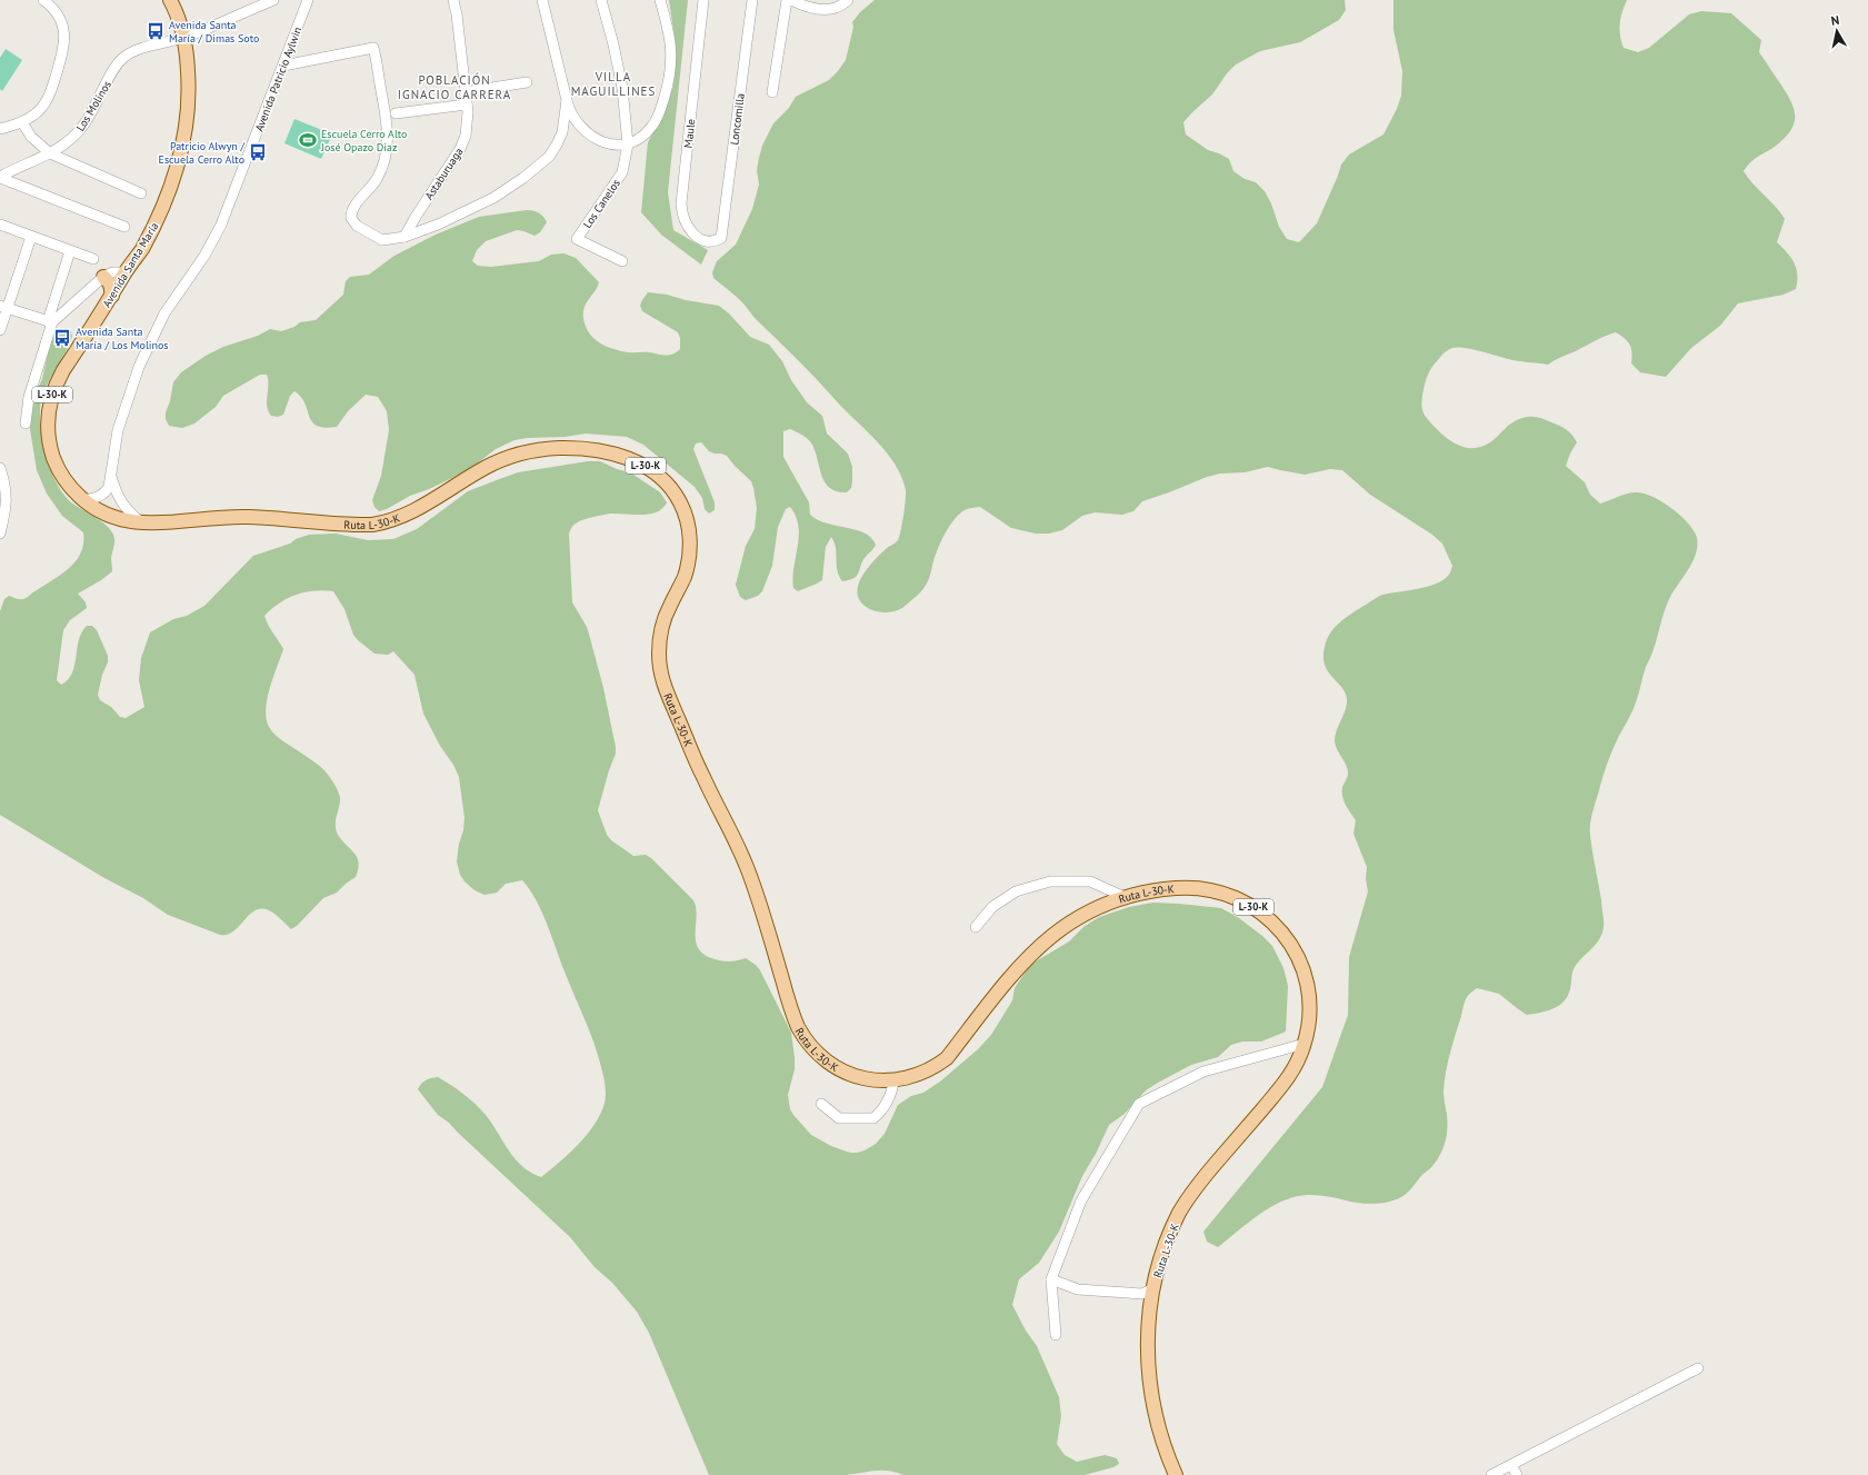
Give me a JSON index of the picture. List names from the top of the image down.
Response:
{
  "streets": {
    "main road": ["Avenida Santa María", "L-30-K", "Ruta L-30-K"],
    "street": [
      "Avenida Patricio Aylwin",
      "Los Molinos",
      "Loncomilla",
      "Maule",
      "Astaburuaga",
      "Los Canelos"
    ]
  },
  "crossings": [
    ["Avenida Patricio Aylwin", "Avenida Santa María"],
    ["Los Molinos", "Avenida Santa María"],
    ["Loncomilla", "Maule"],
    ["Avenida Santa María", "Ruta L-30-K"]
  ],
  "districts": ["VILLA MAGUILLINES", "POBLACIÓN IGNACIO CARRERA"],
  "places": {
    "bus stop": ["Avenida Santa María / Dimas Soto", "Patricio Alwyn / Escuela Cerro Alto", "Avenida Santa María / Los Molinos"],
    "sports": ["Escuela Cerro Alto José Opazo Diaz"]
  },
  "north": "top"
}
